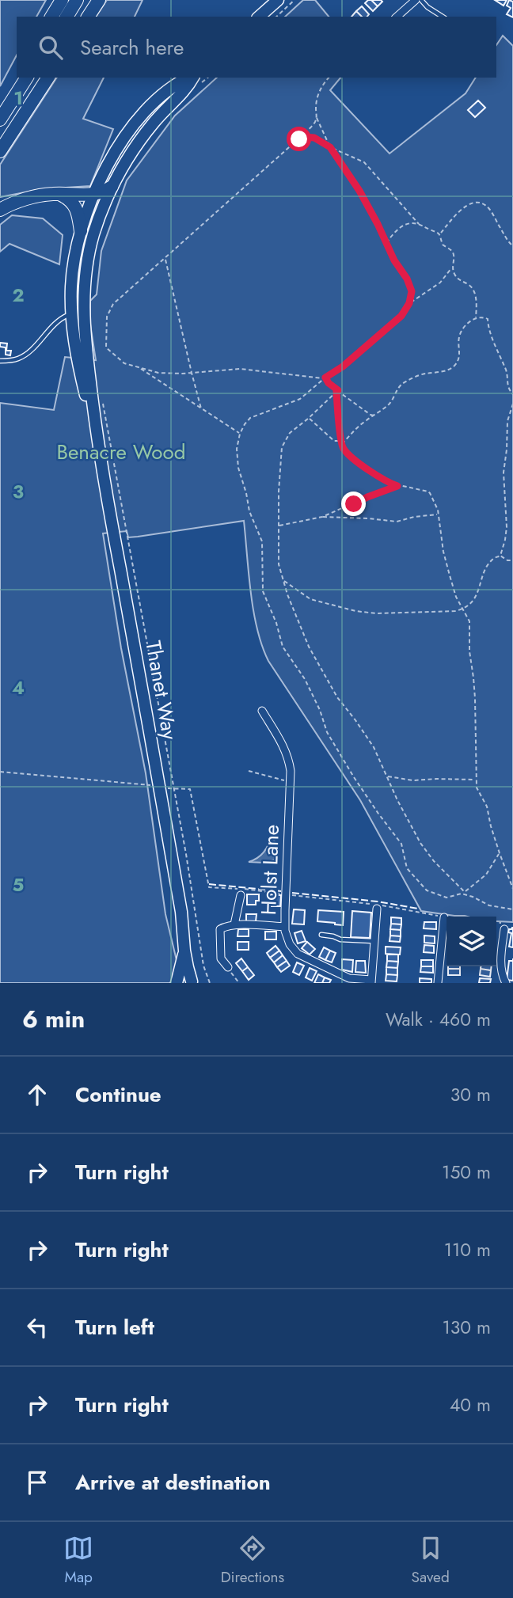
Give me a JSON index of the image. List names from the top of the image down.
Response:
{
  "streets": {
    "main road": ["Thanet Way"],
    "street": ["Holst Lane"]
  },
  "parks": ["Benacre Wood"],
  "page": {
    "search": "Search here",
    "heading": ["6 min", "Walk · 460 m"],
    "list": [
      ["Continue", "30 m"],
      ["Turn right", "150 m"],
      ["Turn right", "110 m"],
      ["Turn left", "130 m"],
      ["Turn right", "40 m"],
      "Arrive at destination"
    ],
    "nav": ["Map", "Directions", "Saved"]
  },
  "grid": {
    "rows": [
      "1",
      "2",
      "3",
      "4",
      "5"
    ]
  }
}
